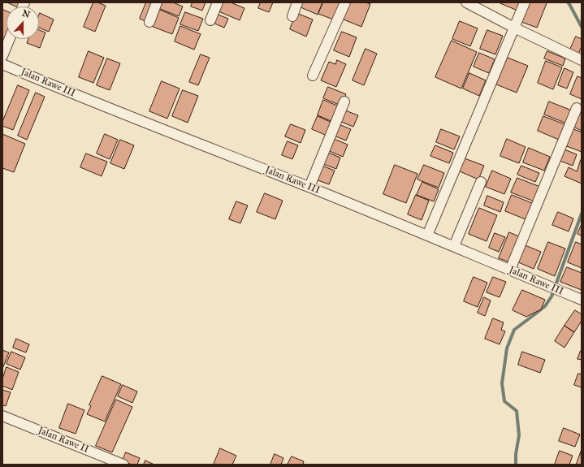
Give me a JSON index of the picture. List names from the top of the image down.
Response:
{
  "streets": {
    "street": ["Jalan Rawe III", "Jalan Rawe II"]
  },
  "north": "top"
}
